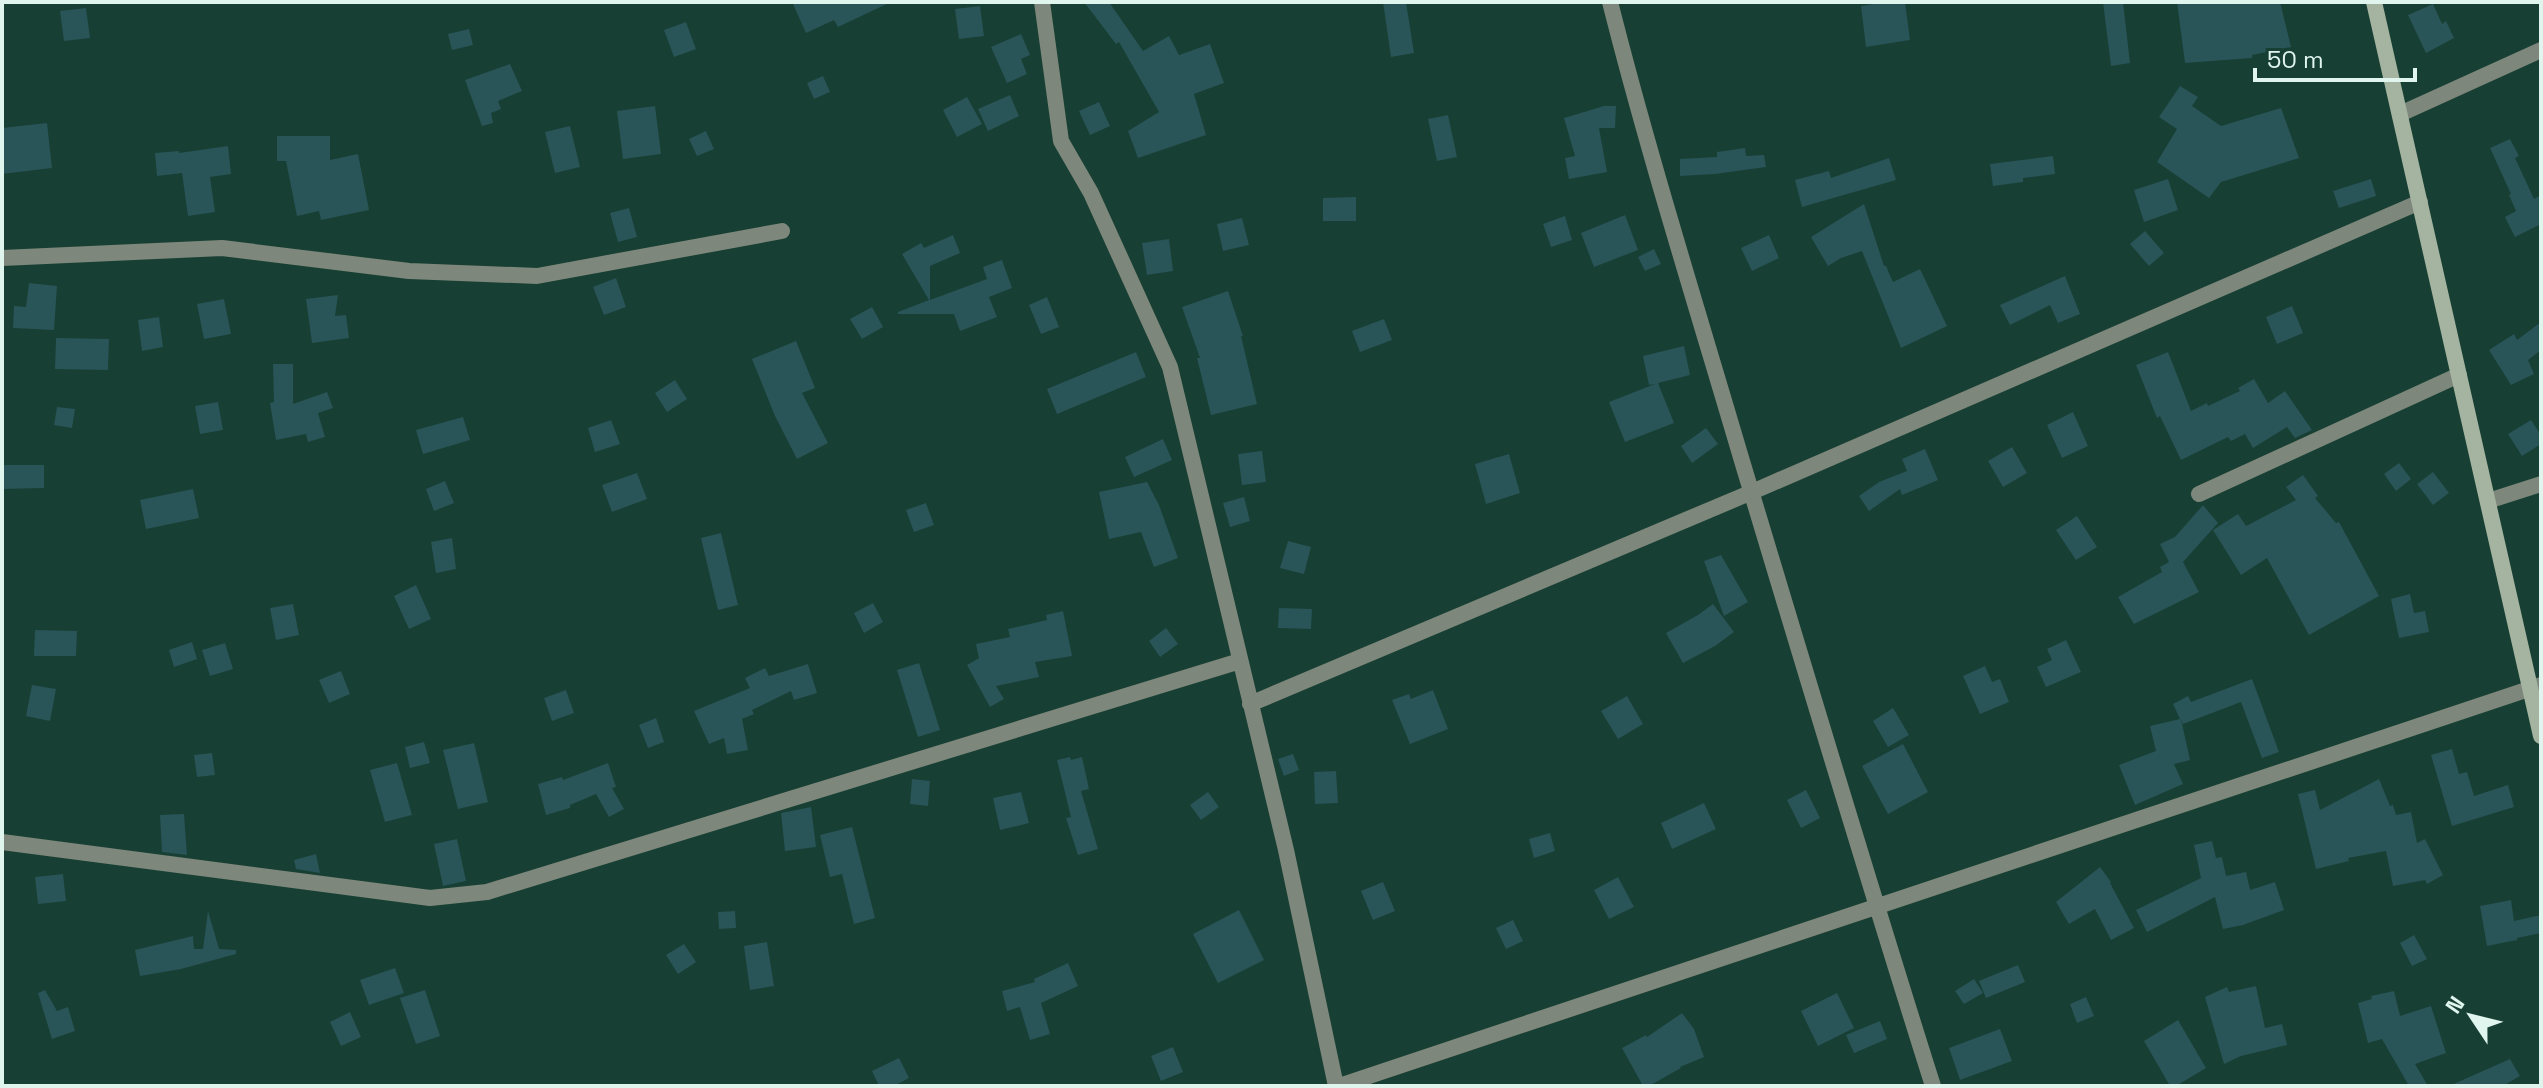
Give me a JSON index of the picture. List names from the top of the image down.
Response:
{
  "scale_bar": "50 m",
  "north": "top left"
}
